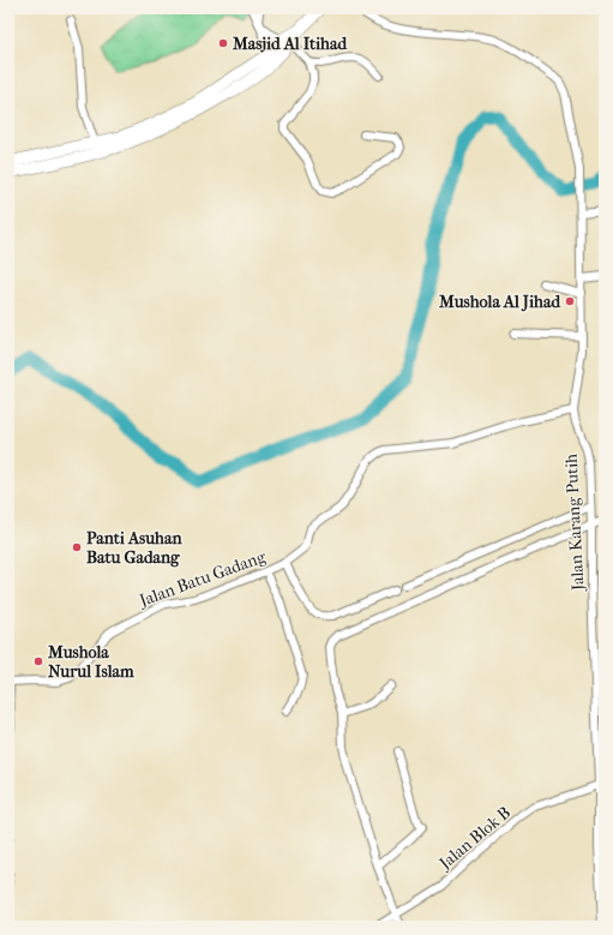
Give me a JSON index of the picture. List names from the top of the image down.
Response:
{
  "streets": {
    "street": ["Jalan Karang Putih", "Jalan Batu Gadang", "Jalan Blok B"]
  },
  "crossings": [
    ["Jalan Karang Putih", "Jalan Batu Gadang"],
    ["Jalan Karang Putih", "Jalan Blok B"]
  ],
  "places": [
    "Masjid Al Itihad",
    "Mushola Al Jihad",
    "Panti Asuhan Batu Gadang",
    "Mushola Nurul Islam"
  ]
}
